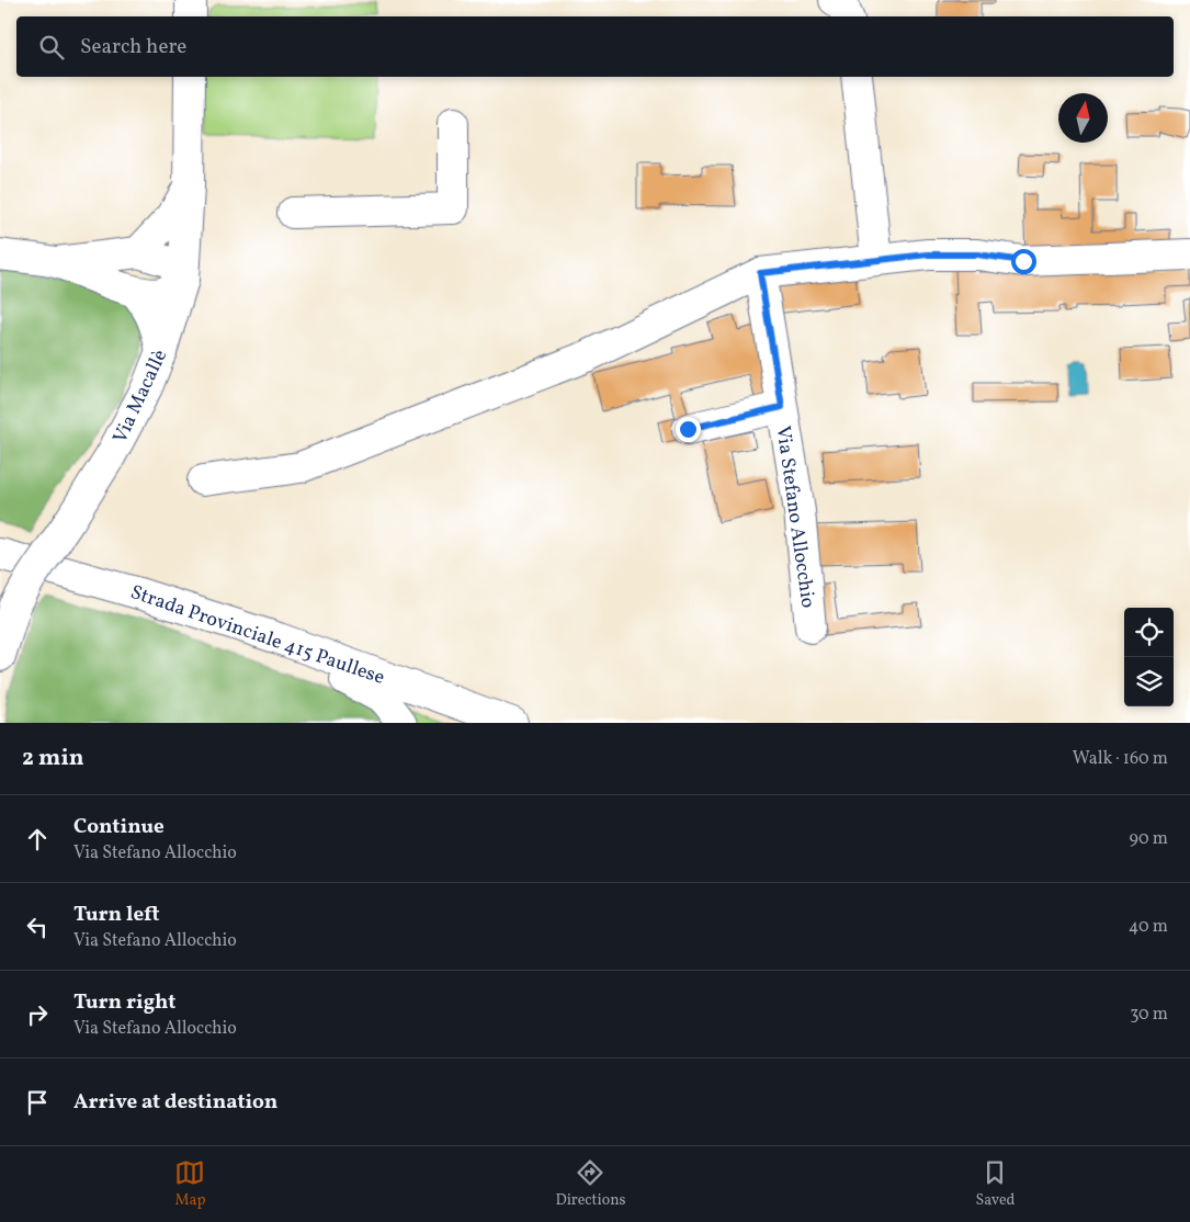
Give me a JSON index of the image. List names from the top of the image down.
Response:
{
  "streets": {
    "main road": ["Via Macallè", "Via Stefano Allocchio", "Strada Provinciale 415 Paullese"]
  },
  "north": "top",
  "page": {
    "search": "Search here",
    "heading": ["2 min", "Walk · 160 m"],
    "list": [
      ["Continue", "Via Stefano Allocchio", "90 m"],
      ["Turn left", "Via Stefano Allocchio", "40 m"],
      ["Turn right", "Via Stefano Allocchio", "30 m"],
      "Arrive at destination"
    ],
    "nav": ["Map", "Directions", "Saved"]
  }
}
